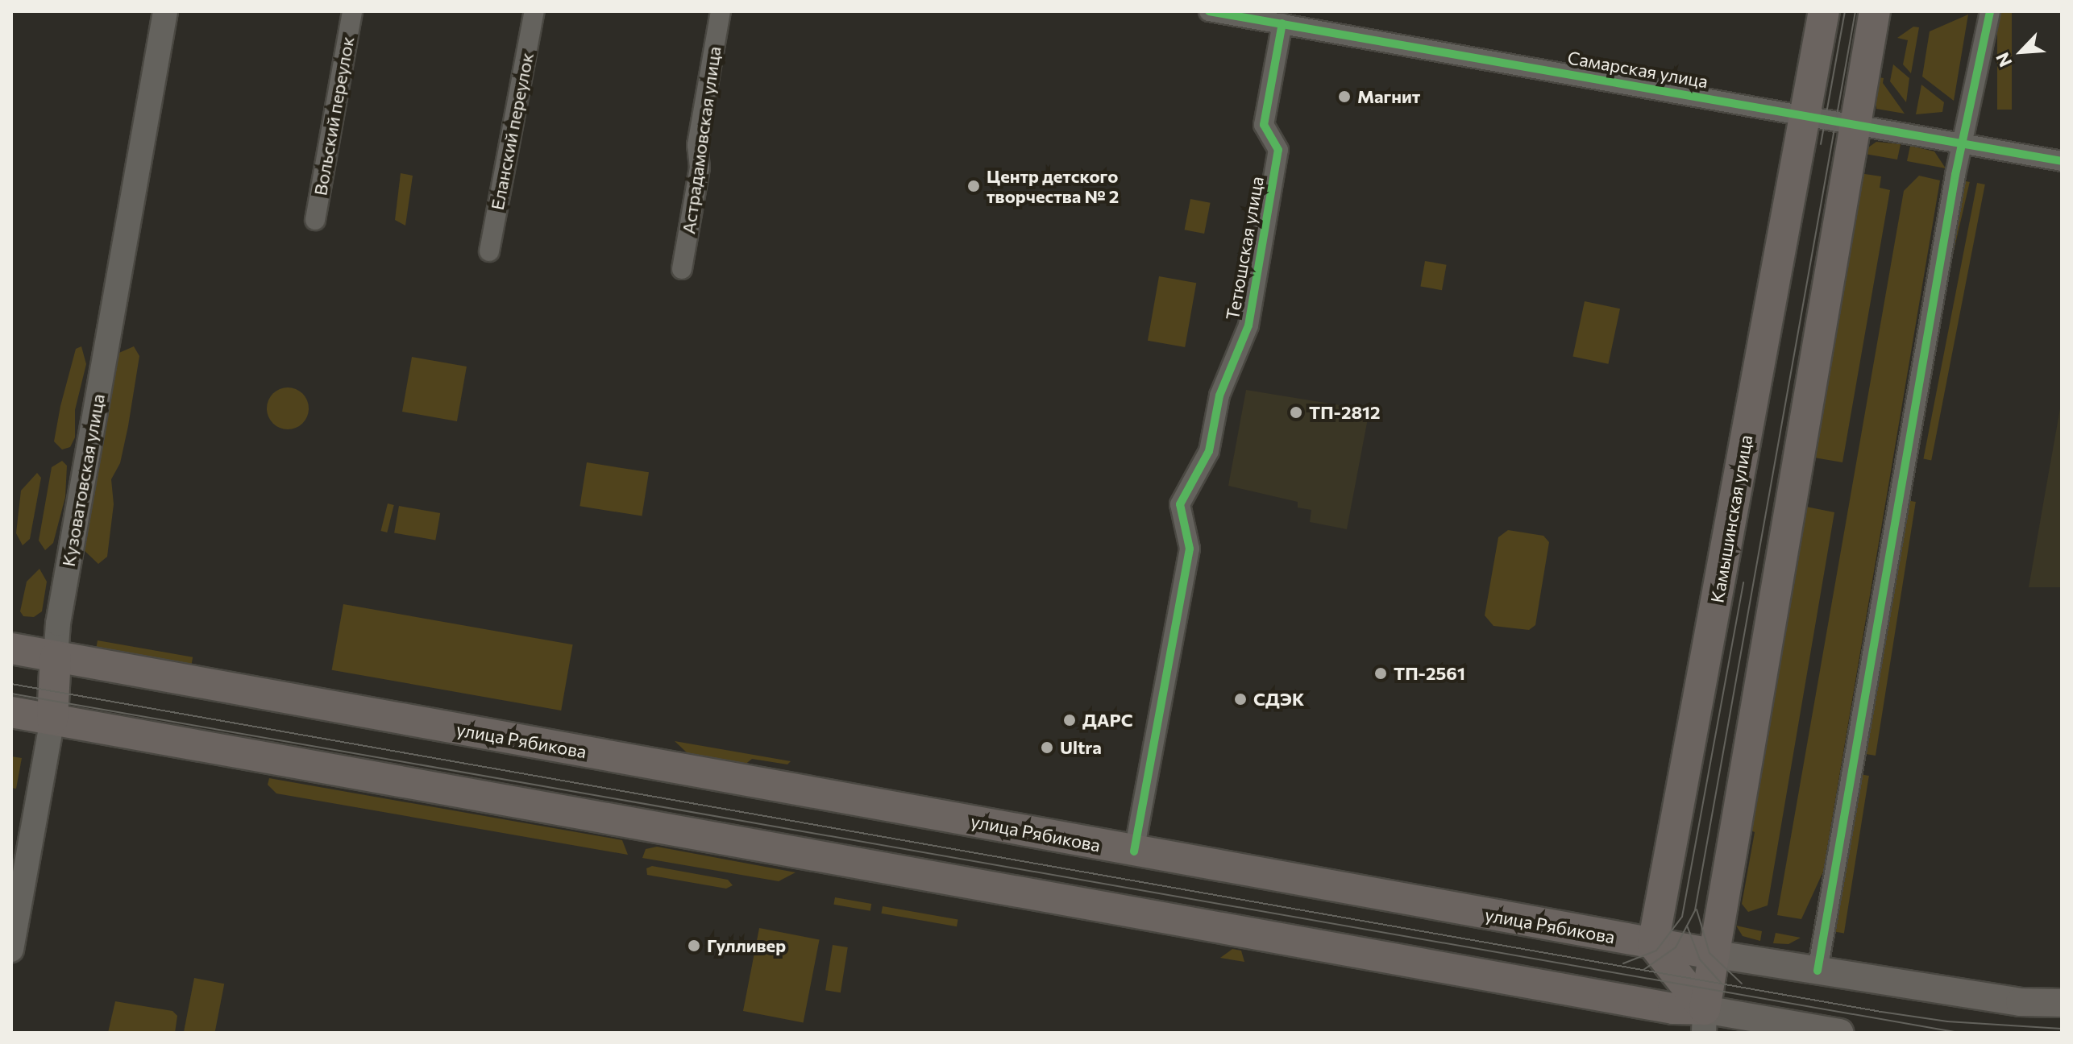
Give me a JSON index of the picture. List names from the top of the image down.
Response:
{
  "streets": {
    "main road": ["Кузоватовская улица", "Камышинская улица", "улица Рябикова"],
    "street": [
      "Самарская улица",
      "Вольский переулок",
      "Еланский переулок",
      "Астрадамовская улица",
      "Тетюшская улица"
    ]
  },
  "crossings": [
    ["Самарская улица", "Тетюшская улица"],
    ["Самарская улица", "Камышинская улица"],
    ["Тетюшская улица", "улица Рябикова"],
    ["Кузоватовская улица", "улица Рябикова"],
    ["Камышинская улица", "улица Рябикова"]
  ],
  "places": [
    "Магнит",
    "Центр детского творчества № 2",
    "ТП-2812",
    "ТП-2561",
    "СДЭК",
    "ДАРС",
    "Ultra",
    "Гулливер"
  ],
  "north": "bottom left"
}
